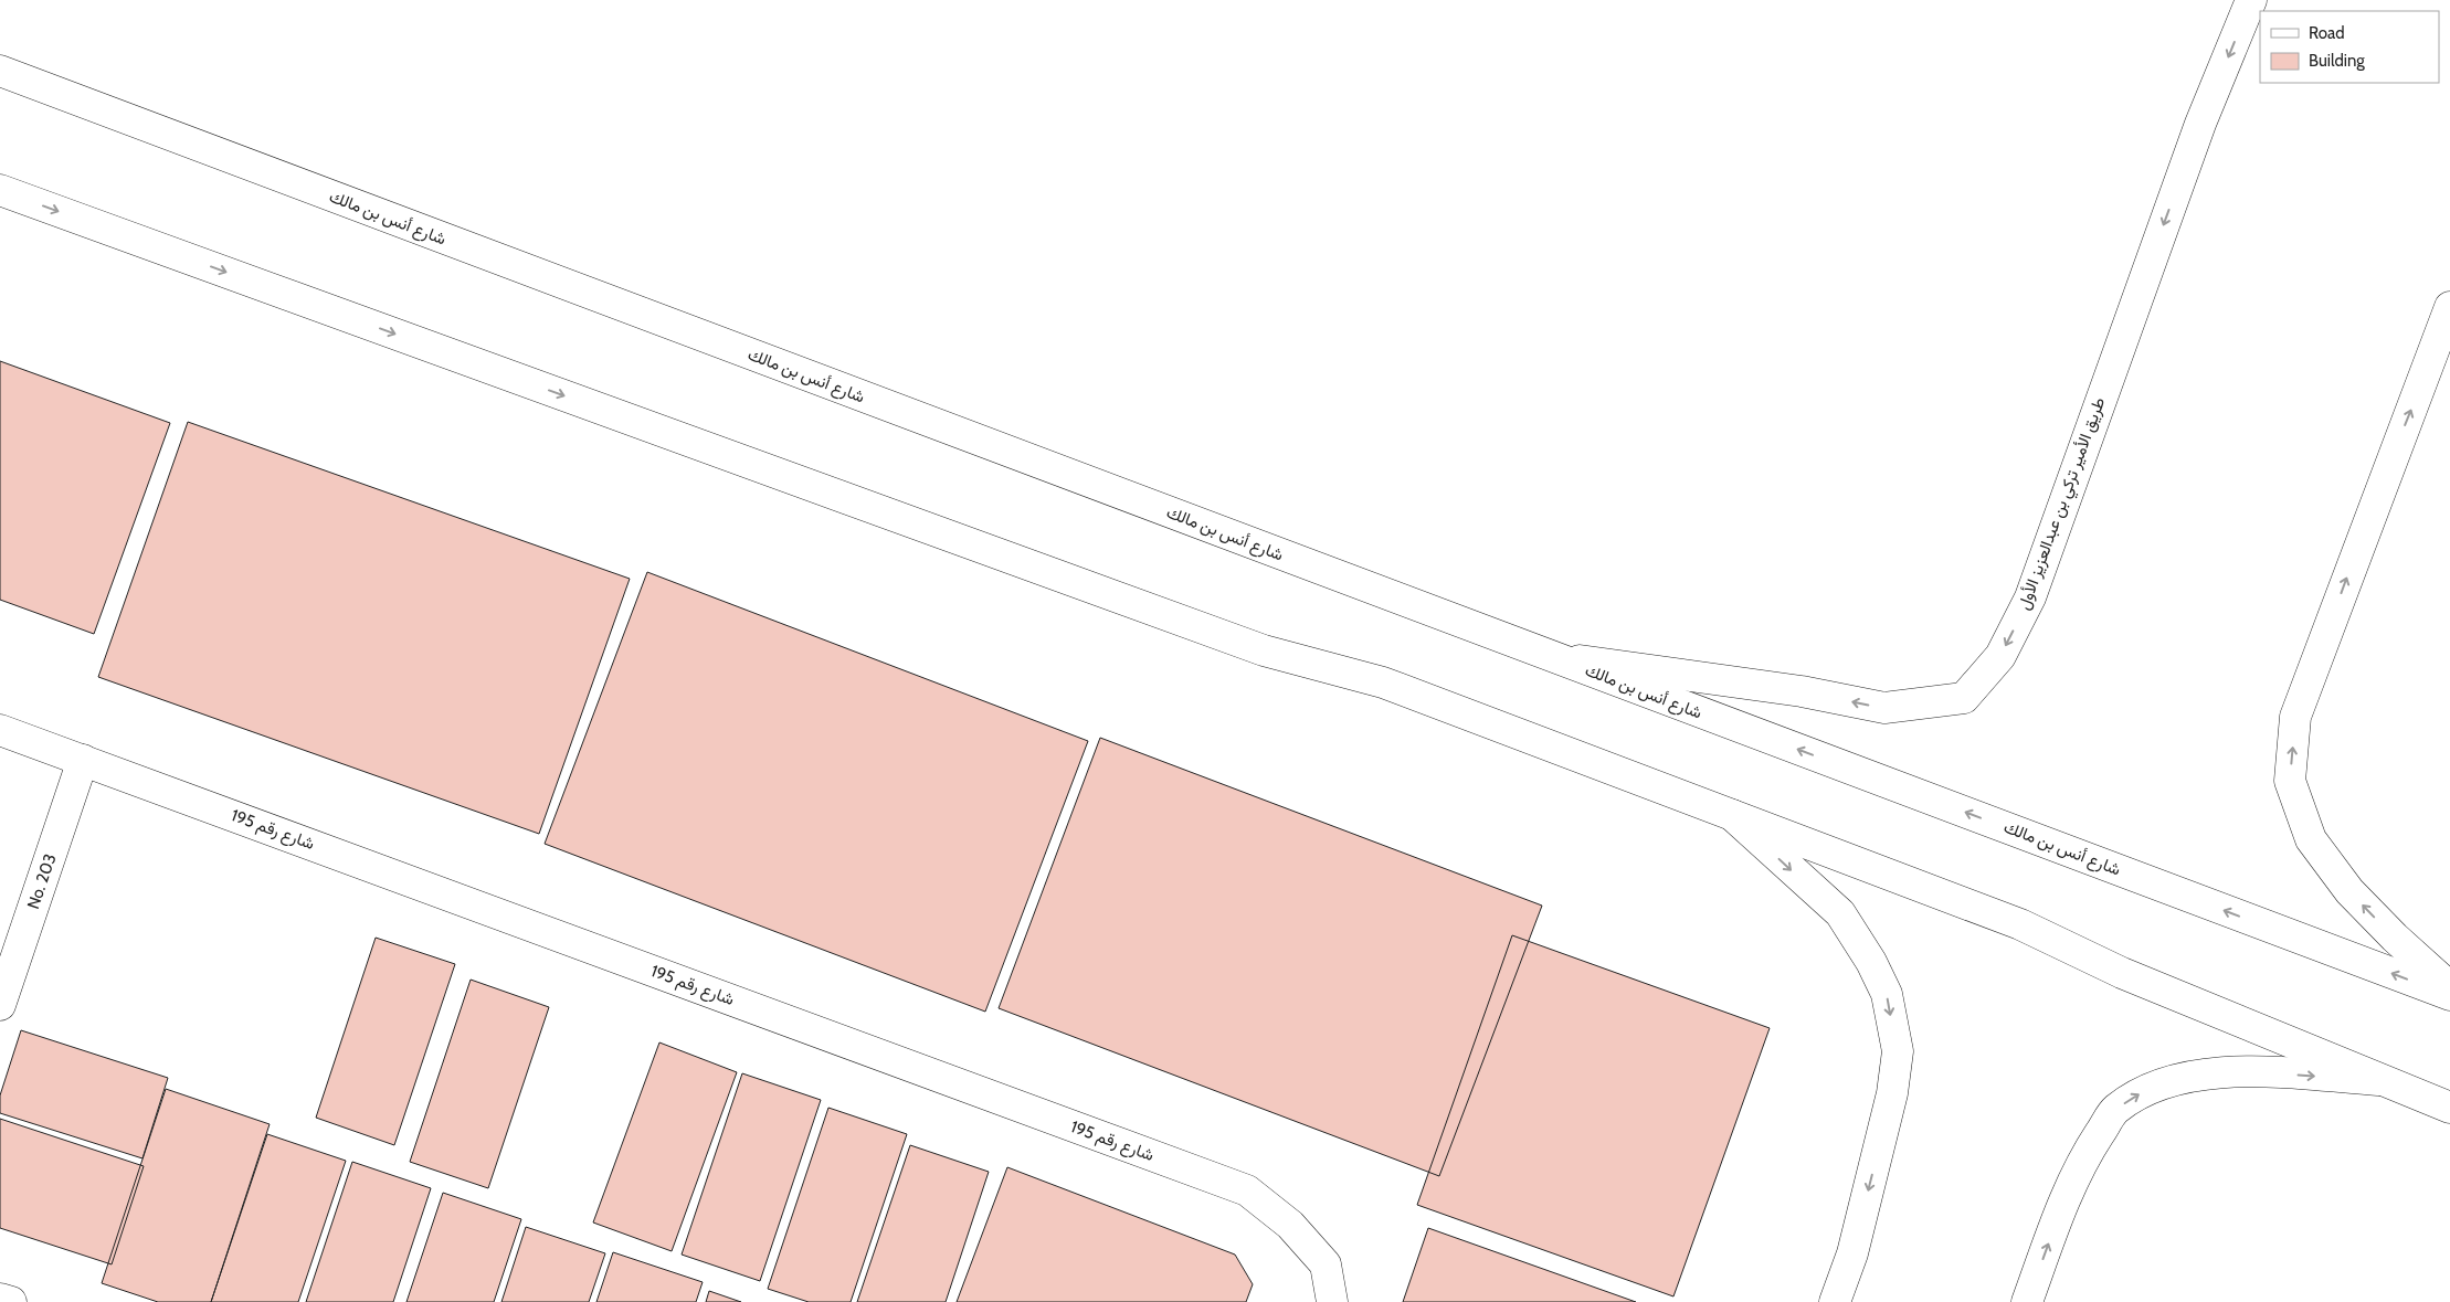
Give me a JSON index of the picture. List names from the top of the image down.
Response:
{
  "streets": {
    "main road": [
      "شارع أنس بن مالك",
      "طريق الأمير تركي بن عبدالعزيز الأول",
      "شارع رقم 195",
      "No. 203"
    ]
  },
  "crossings": [
    ["شارع أنس بن مالك", "طريق الأمير تركي بن عبدالعزيز الأول"],
    ["شارع رقم 195", "No. 203"]
  ],
  "one_way": ["طريق الأمير تركي بن عبدالعزيز الأول"],
  "legend": ["Road", "Building"]
}
